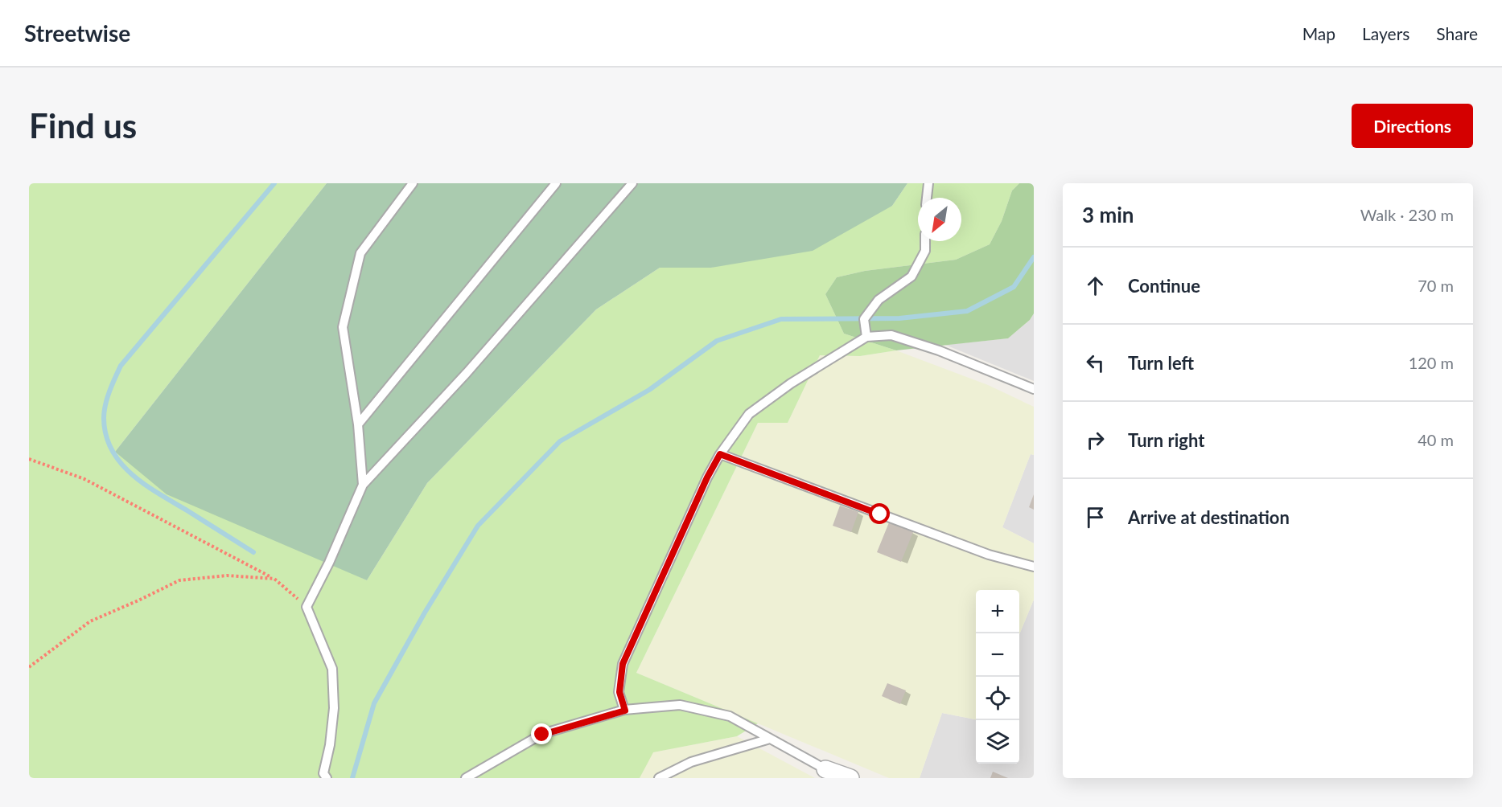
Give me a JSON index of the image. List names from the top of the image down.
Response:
{
  "north": "bottom left",
  "page": {
    "header": "Streetwise",
    "nav": ["Map", "Layers", "Share"],
    "buttons": "Directions",
    "title": "Find us",
    "heading": ["3 min", "Walk · 230 m"],
    "list": [
      ["Continue", "70 m"],
      ["Turn left", "120 m"],
      ["Turn right", "40 m"],
      "Arrive at destination"
    ],
    "map_buttons": ["+", "−"]
  }
}
